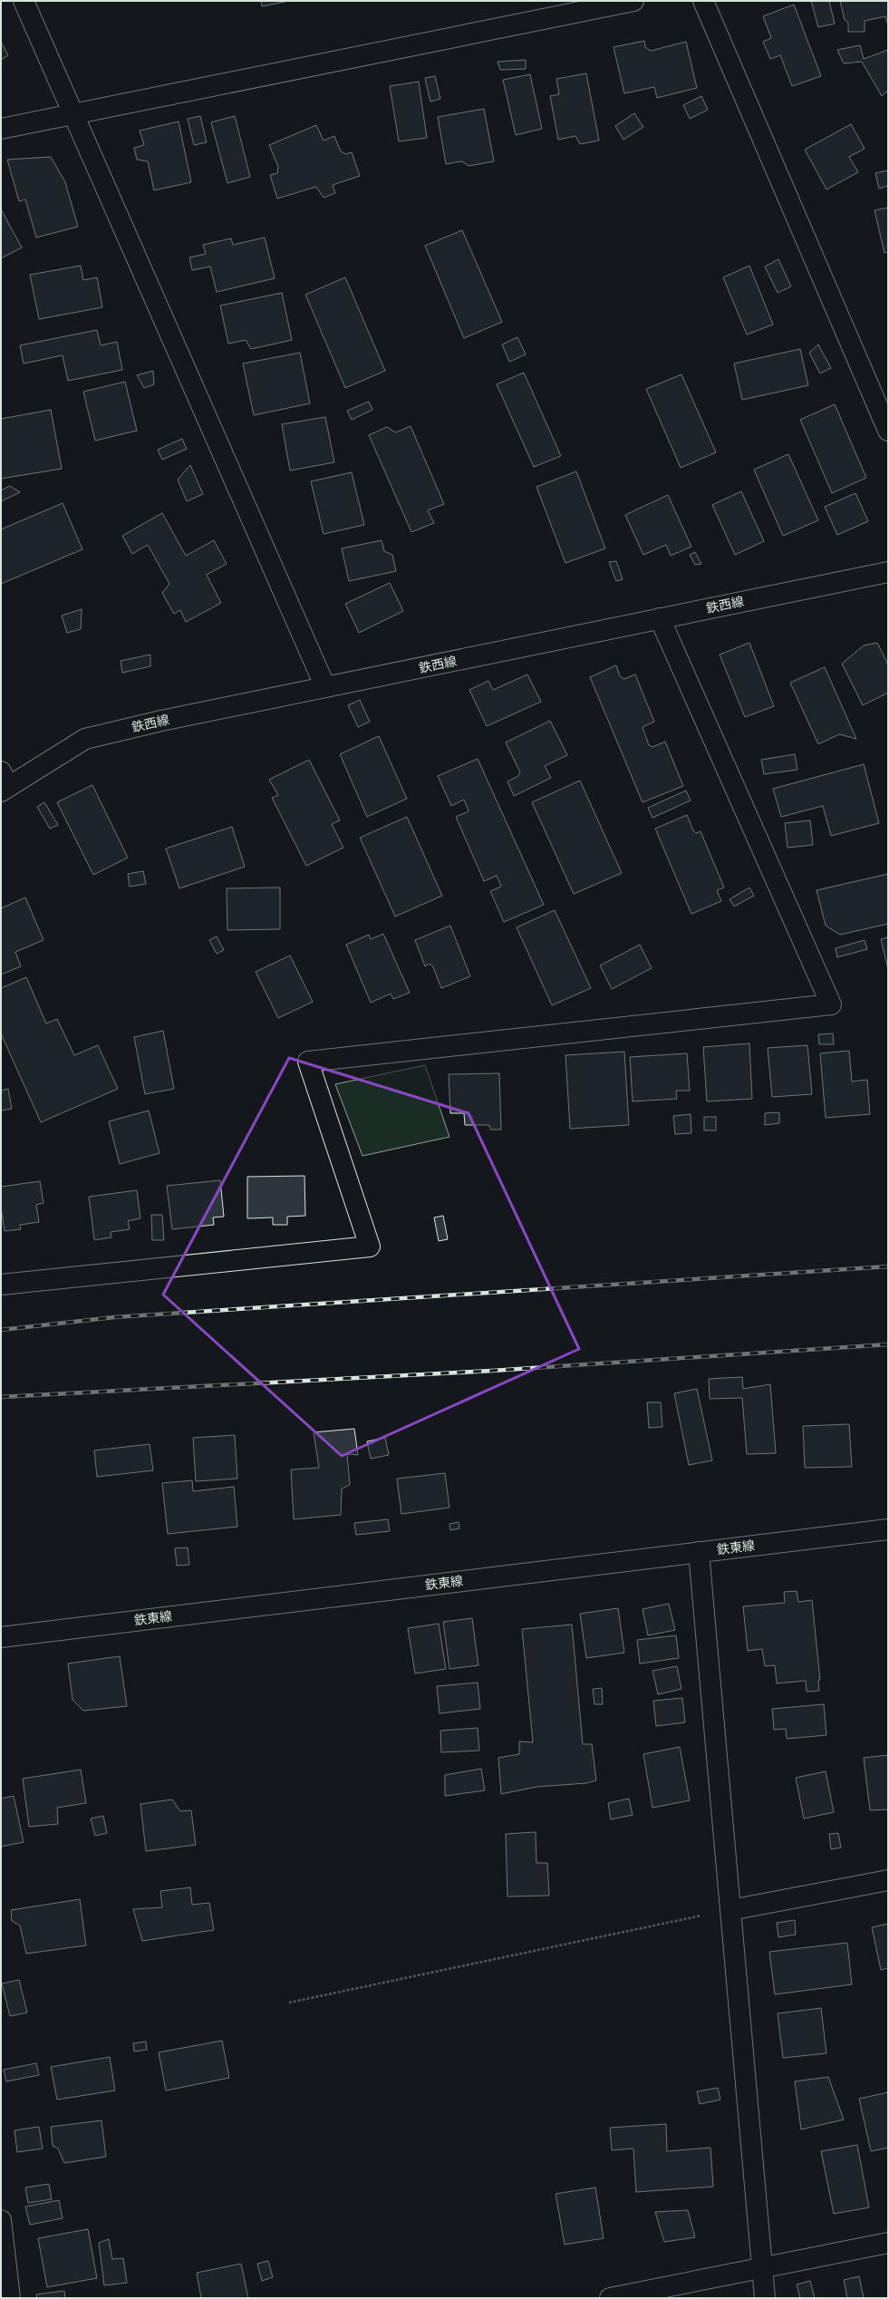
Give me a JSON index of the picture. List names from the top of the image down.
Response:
{
  "streets": {
    "street": ["鉄西線", "鉄東線"]
  }
}
